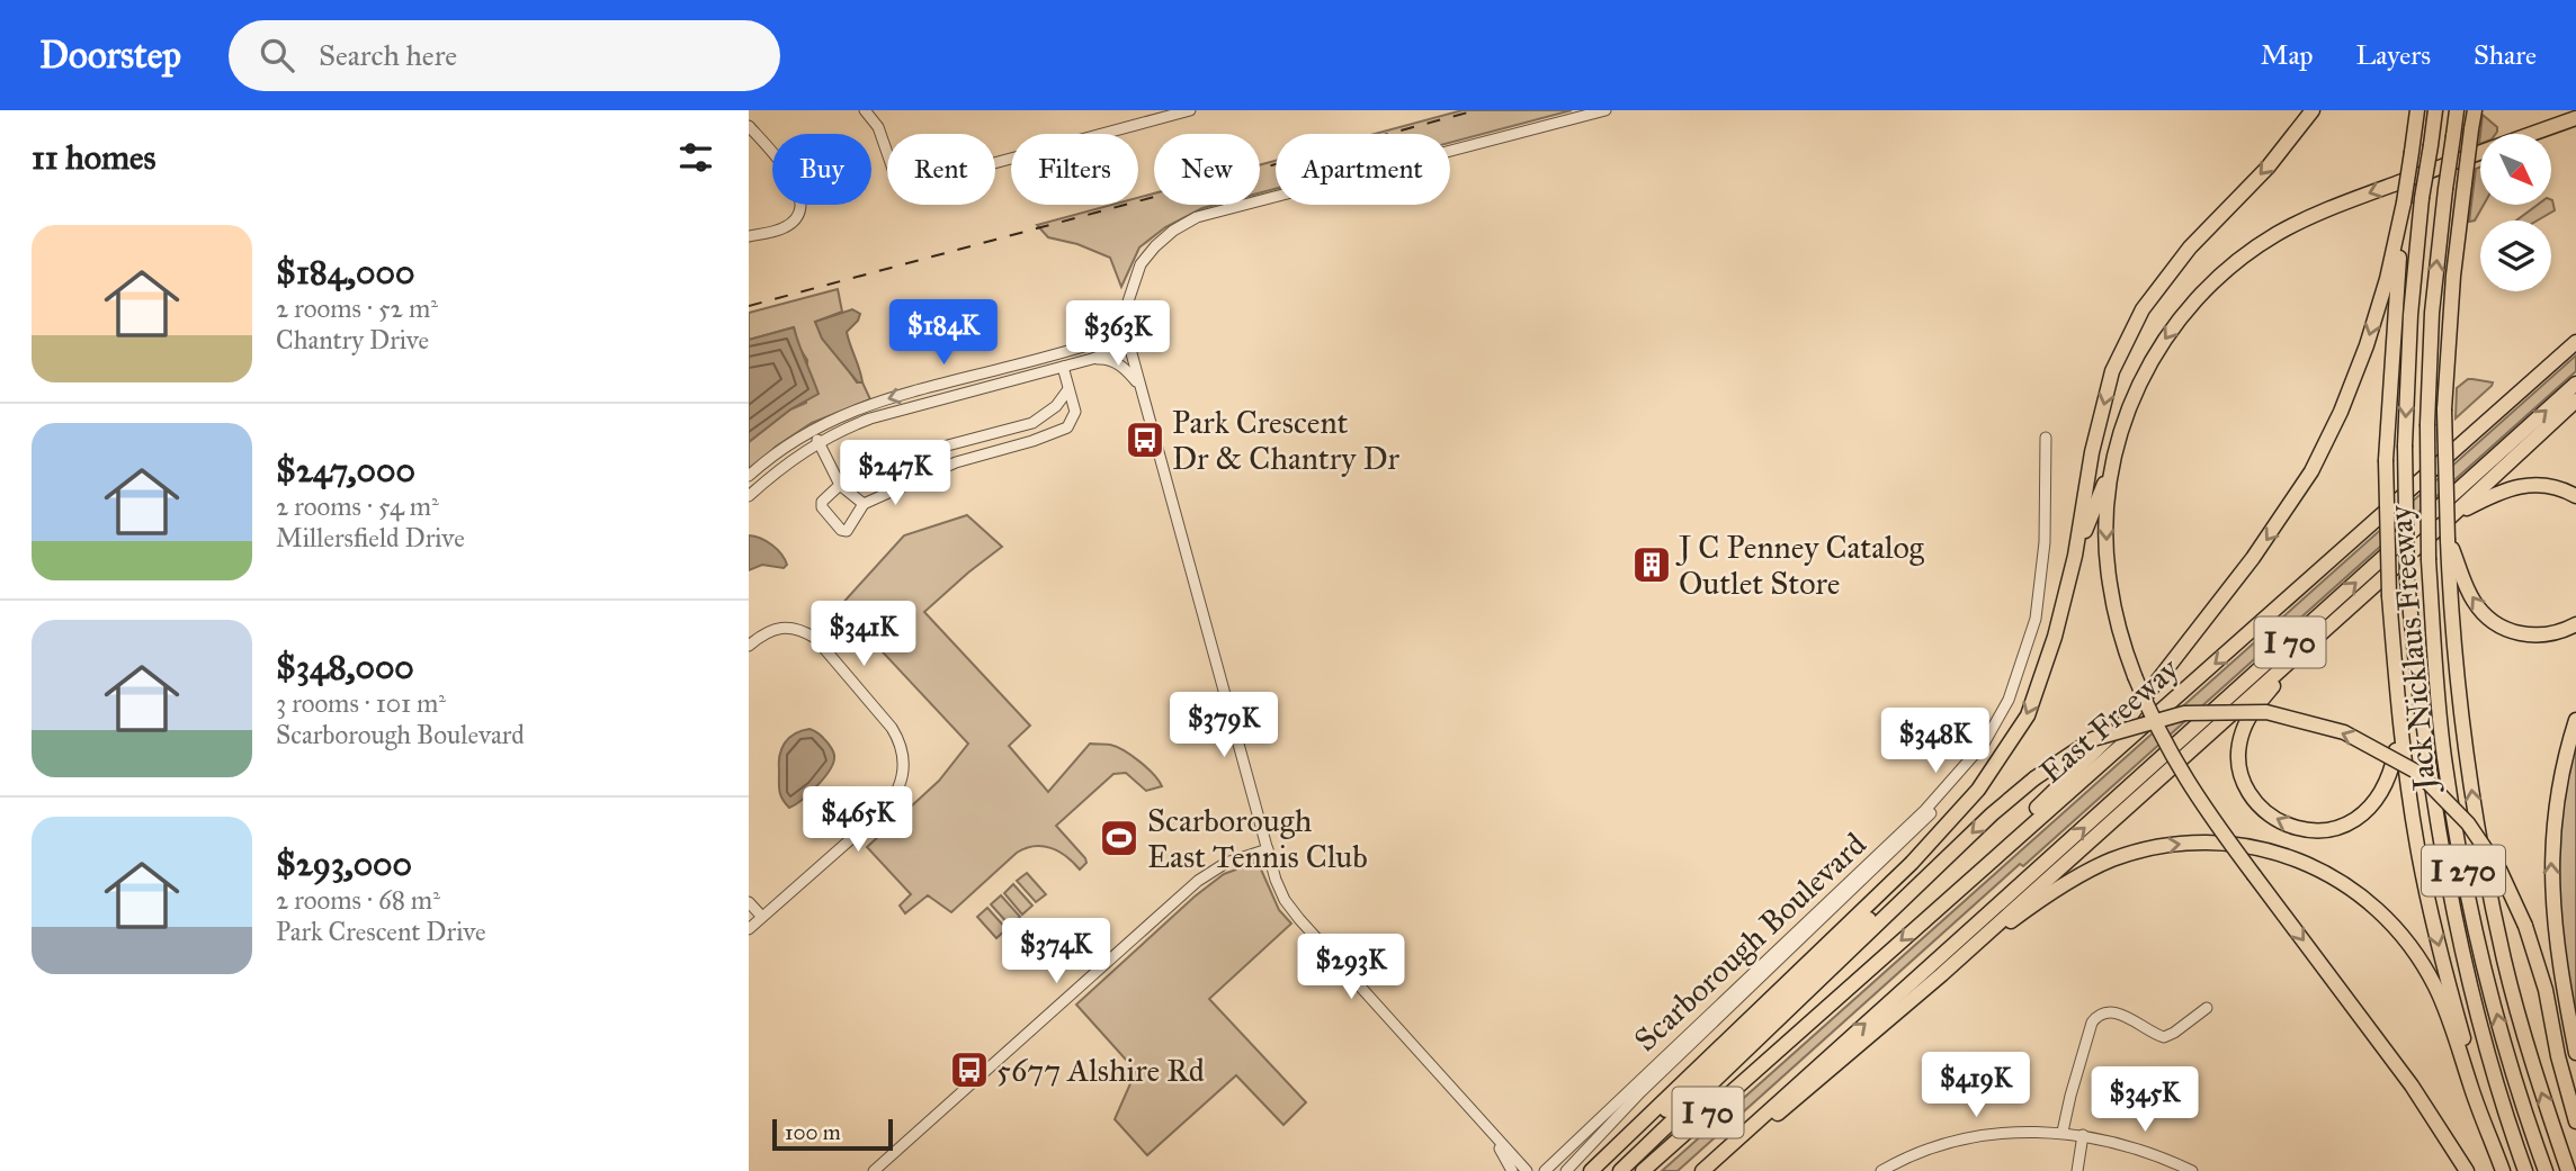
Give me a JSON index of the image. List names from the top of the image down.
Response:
{
  "streets": {
    "highway": [
      "I 70",
      "Jack Nicklaus Freeway",
      "East Freeway",
      "I 270"
    ],
    "street": ["Scarborough Boulevard"]
  },
  "places": {
    "bus stop": ["Park Crescent Dr & Chantry Dr", "5677 Alshire Rd"],
    "building": ["J C Penney Catalog Outlet Store"],
    "sports": ["Scarborough East Tennis Club"]
  },
  "scale_bar": "100 m",
  "north": "bottom right",
  "page": {
    "header": "Doorstep",
    "search": "Search here",
    "nav": ["Map", "Layers", "Share"],
    "heading": "11 homes",
    "chip": [
      "Buy",
      "Rent",
      "Filters",
      "New",
      "Apartment"
    ],
    "list": [
      {
        "name": "$184,000",
        "note": "2 rooms · 52 m² · Chantry Drive"
      },
      {
        "name": "$247,000",
        "note": "2 rooms · 54 m² · Millersfield Drive"
      },
      {
        "name": "$348,000",
        "note": "3 rooms · 101 m² · Scarborough Boulevard"
      },
      {
        "name": "$293,000",
        "note": "2 rooms · 68 m² · Park Crescent Drive"
      }
    ],
    "price": [
      "$184K",
      "$363K",
      "$247K",
      "$341K",
      "$379K",
      "$348K",
      "$465K",
      "$374K",
      "$293K",
      "$419K",
      "$345K"
    ],
    "scale": "100 m"
  }
}
